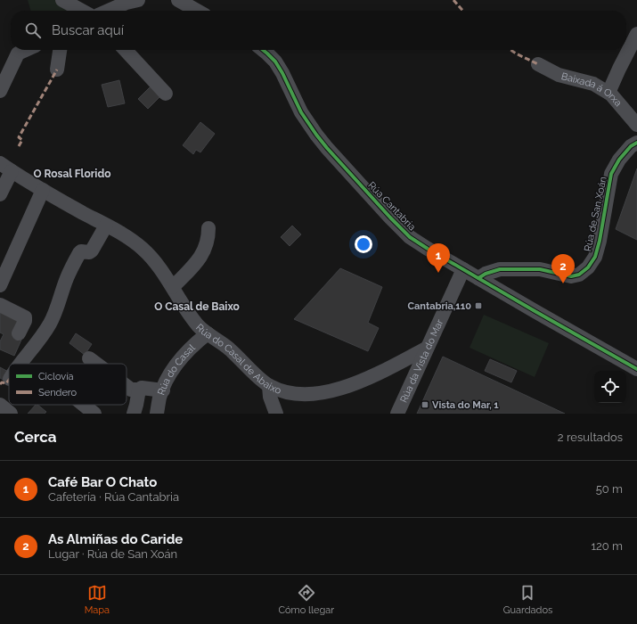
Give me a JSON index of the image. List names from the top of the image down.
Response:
{
  "streets": {
    "street": [
      "Baixada á Orxa",
      "Rúa Cantabria",
      "Rúa de San Xoán",
      "Rúa do Casal de Abaixo",
      "Rúa da Vista do Mar",
      "Rúa do Casal"
    ]
  },
  "crossings": [
    ["Rúa Cantabria", "Rúa de San Xoán"],
    ["Rúa Cantabria", "Rúa da Vista do Mar"],
    ["Rúa do Casal de Abaixo", "Rúa da Vista do Mar"],
    ["Rúa do Casal de Abaixo", "Rúa do Casal"]
  ],
  "districts": ["O Rosal Florido", "O Casal de Baixo"],
  "places": {
    "transit": ["Cantabria,110", "Vista do Mar, 1"]
  },
  "legend": ["Ciclovía", "Sendero"],
  "page": {
    "search": "Buscar aquí",
    "pins": ["1", "2"],
    "heading": ["Cerca", "2 resultados"],
    "list": [
      {
        "mark": "1",
        "name": "Café Bar O Chato",
        "note": "Cafetería · Rúa Cantabria",
        "value": "50 m"
      },
      {
        "mark": "2",
        "name": "As Almiñas do Caride",
        "note": "Lugar · Rúa de San Xoán",
        "value": "120 m"
      }
    ],
    "nav": ["Mapa", "Cómo llegar", "Guardados"]
  }
}
